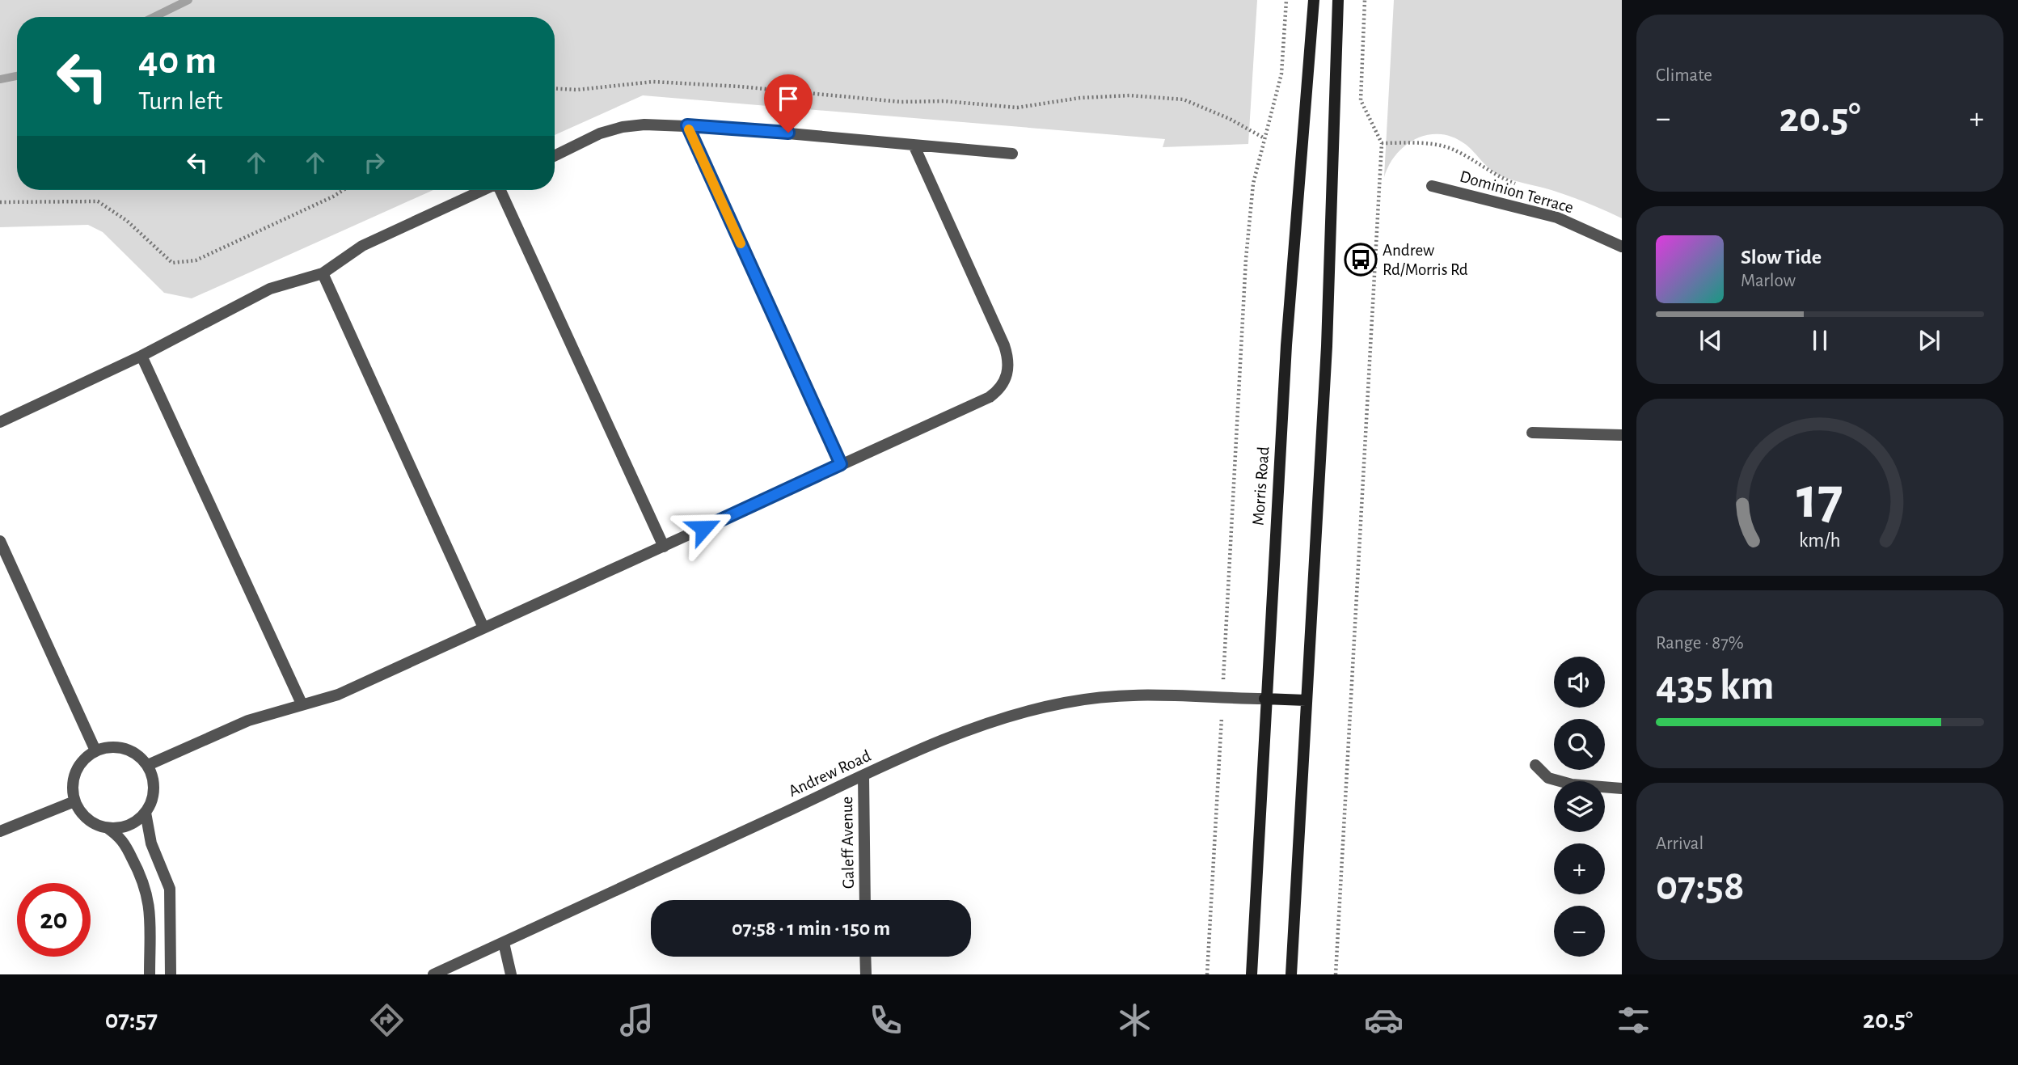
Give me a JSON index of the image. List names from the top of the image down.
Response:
{
  "streets": {
    "street": [
      "Dominion Terrace",
      "Morris Road",
      "Andrew Road",
      "Galeff Avenue"
    ]
  },
  "crossings": [
    ["Morris Road", "Andrew Road"],
    ["Andrew Road", "Galeff Avenue"]
  ],
  "places": {
    "bus stop": ["Andrew Rd/Morris Rd"]
  },
  "page": {
    "tile": [
      "Climate",
      ["Range · 87%", "435 km"],
      ["Arrival", "07:58"]
    ],
    "turn": ["40 m", "Turn left"],
    "heat": ["−", "20.5°", "+"],
    "song": ["Slow Tide", "Marlow"],
    "map_buttons": ["+", "−"],
    "limit": "20",
    "trip": "07:58 · 1 min · 150 m",
    "tabs": ["07:57", "20.5°"],
    "gauge": ["17", "km/h"]
  }
}
